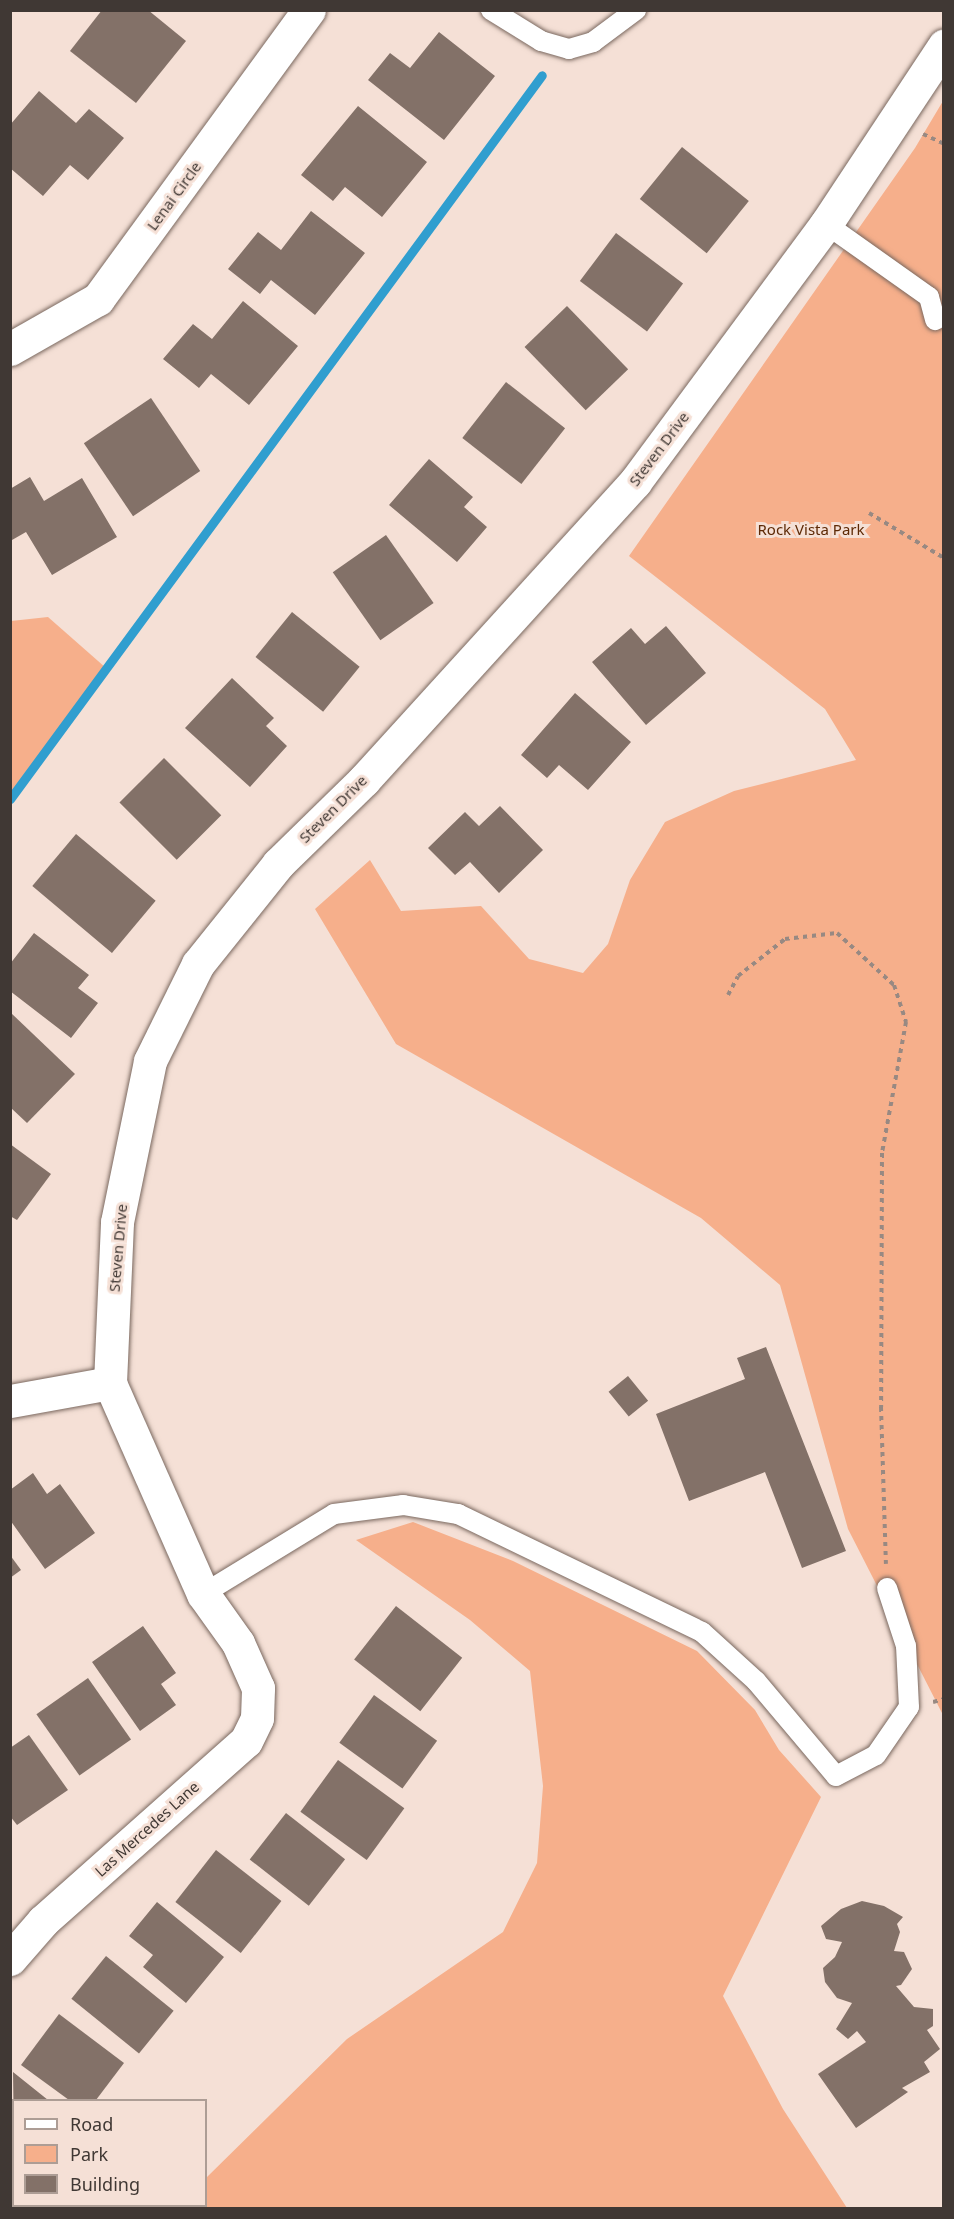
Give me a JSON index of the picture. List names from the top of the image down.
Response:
{
  "streets": {
    "street": ["Lenai Circle", "Steven Drive", "Las Mercedes Lane"]
  },
  "crossings": [
    ["Steven Drive", "Las Mercedes Lane"]
  ],
  "parks": ["Rock Vista Park"],
  "legend": ["Road", "Park", "Building"]
}
